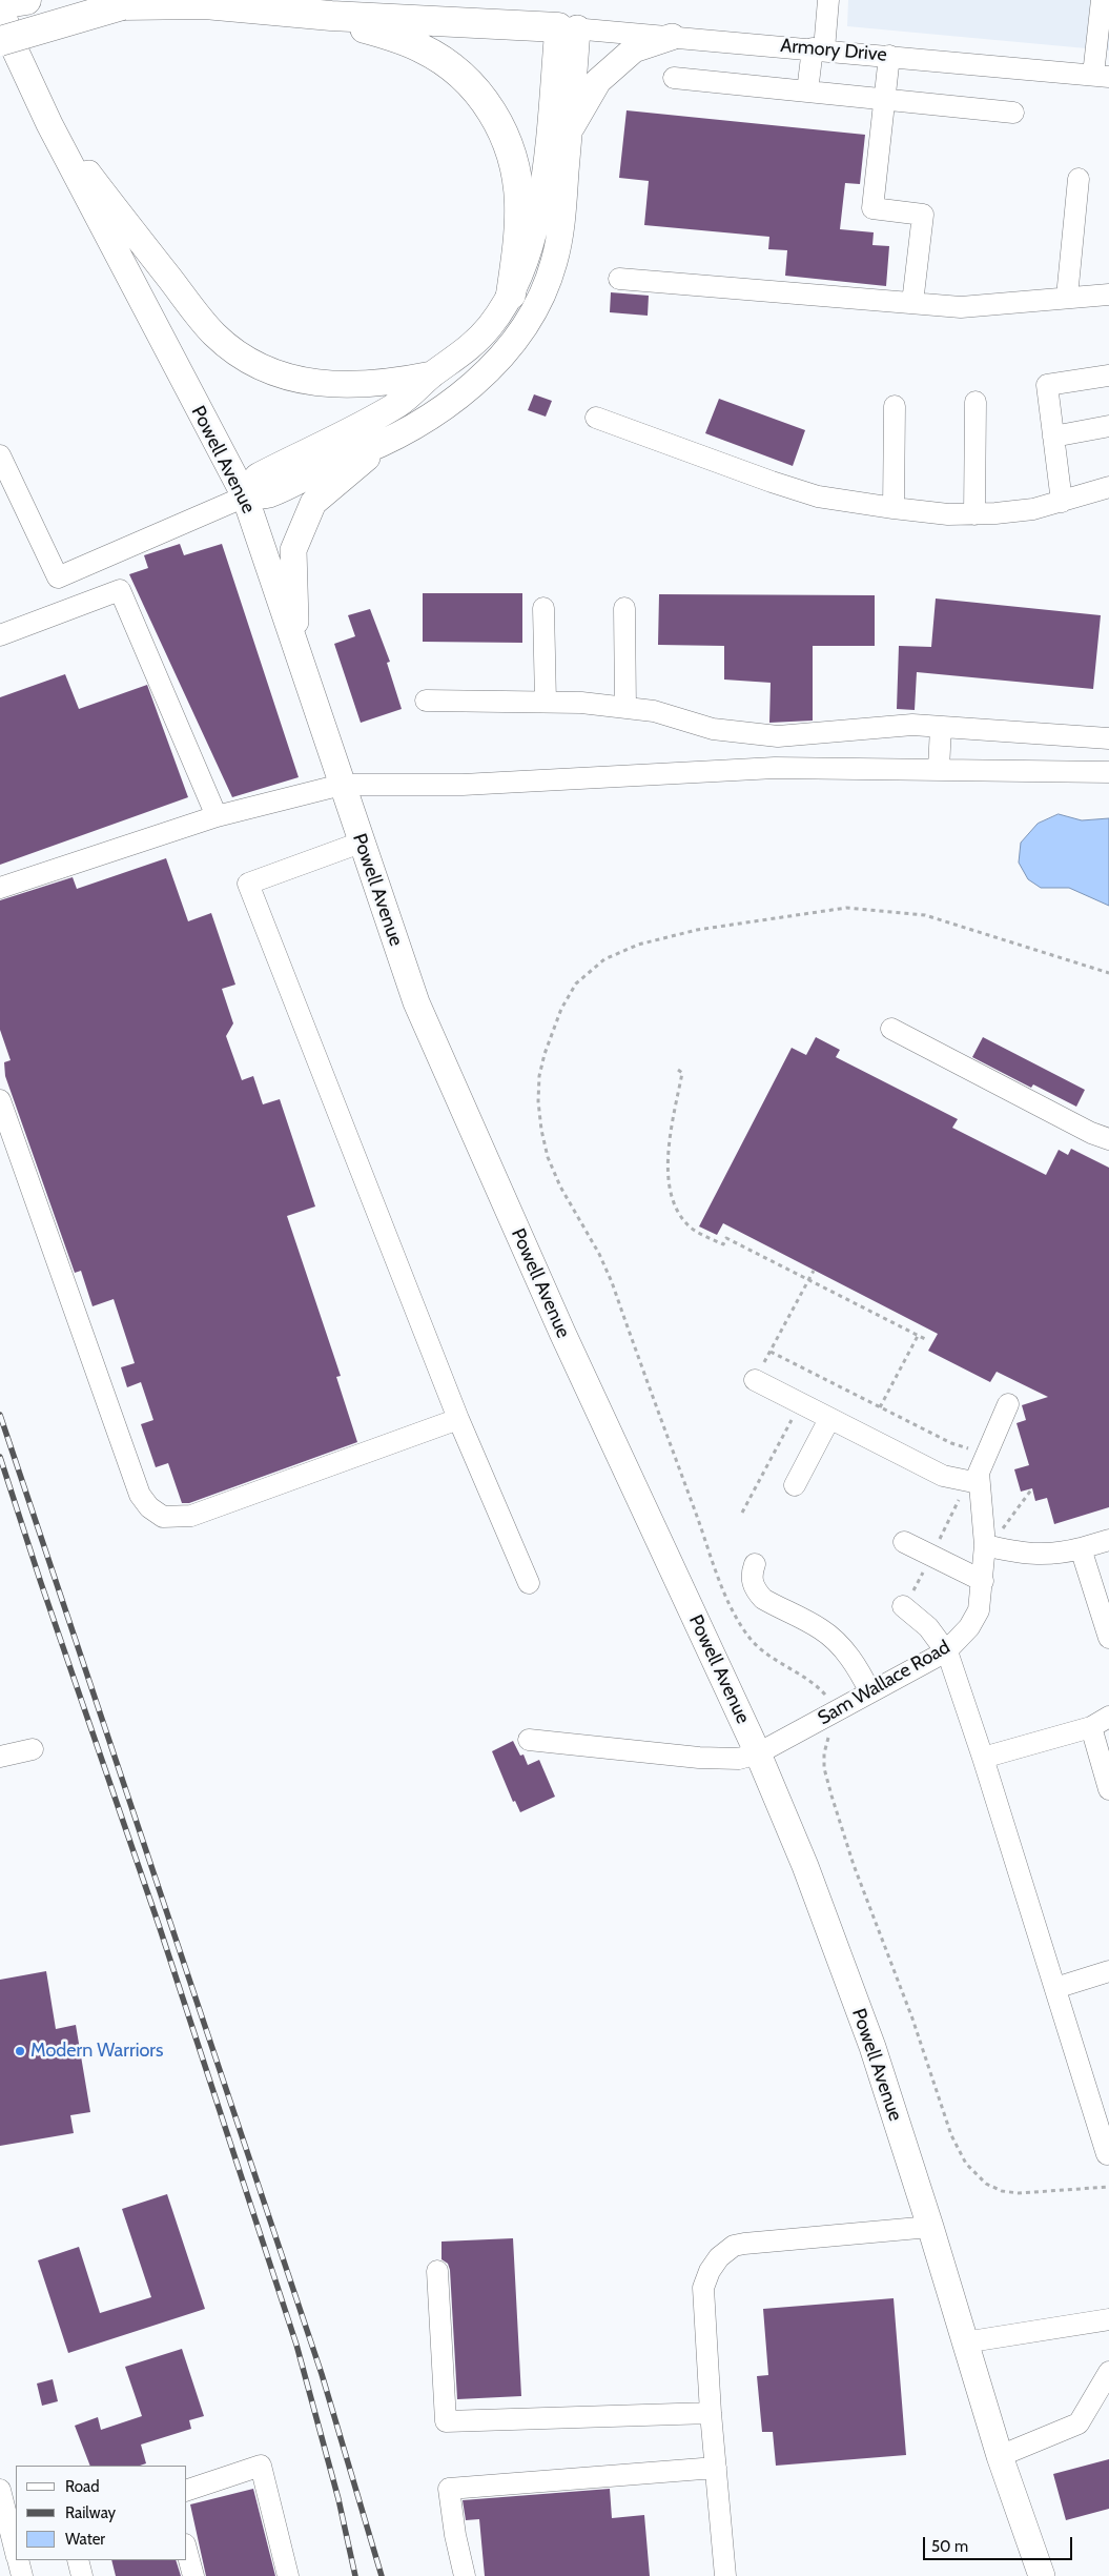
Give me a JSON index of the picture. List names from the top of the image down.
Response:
{
  "streets": {
    "main road": ["Powell Avenue"],
    "street": ["Armory Drive", "Sam Wallace Road"]
  },
  "crossings": [
    ["Powell Avenue", "Sam Wallace Road"]
  ],
  "places": ["Modern Warriors"],
  "legend": ["Road", "Railway", "Water"],
  "scale_bar": "50 m"
}
